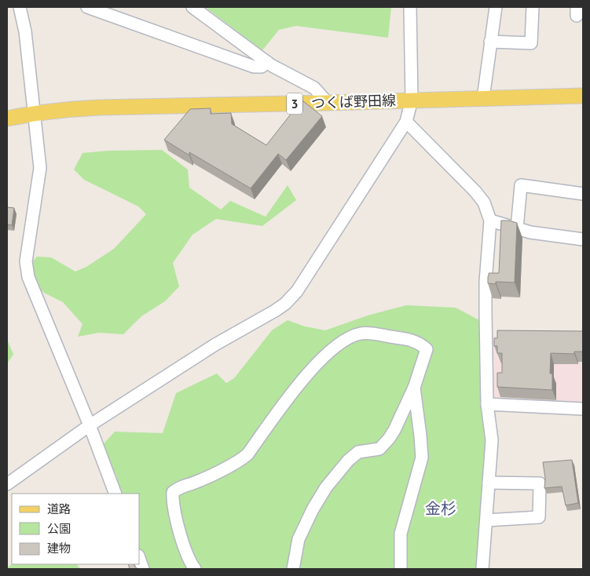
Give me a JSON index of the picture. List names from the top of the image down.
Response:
{
  "streets": {
    "main road": ["つくば野田線", "3"]
  },
  "districts": ["金杉"],
  "legend": ["道路", "公園", "建物"]
}
